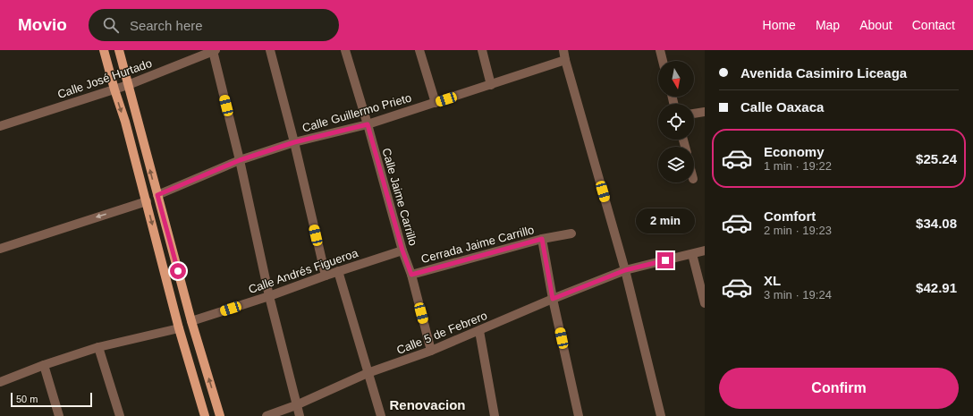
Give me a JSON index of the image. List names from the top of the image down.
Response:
{
  "streets": {
    "street": [
      "Calle José Hurtado",
      "Calle Guillermo Prieto",
      "Calle Jaime Carrillo",
      "Cerrada Jaime Carrillo",
      "Calle Andrés Figueroa",
      "Calle 5 de Febrero"
    ]
  },
  "crossings": [
    ["Calle Guillermo Prieto", "Calle Jaime Carrillo"],
    ["Calle Jaime Carrillo", "Cerrada Jaime Carrillo"],
    ["Calle Jaime Carrillo", "Calle Andrés Figueroa"],
    ["Calle Jaime Carrillo", "Calle 5 de Febrero"]
  ],
  "districts": ["Renovacion"],
  "scale_bar": "50 m",
  "north": "bottom",
  "page": {
    "header": "Movio",
    "search": "Search here",
    "nav": [
      "Home",
      "Map",
      "About",
      "Contact"
    ],
    "banner": ["Avenida Casimiro Liceaga", "Calle Oaxaca"],
    "list": [
      {
        "name": "Economy",
        "note": "1 min · 19:22",
        "value": "$25.24"
      },
      {
        "name": "Comfort",
        "note": "2 min · 19:23",
        "value": "$34.08"
      },
      {
        "name": "XL",
        "note": "3 min · 19:24",
        "value": "$42.91"
      }
    ],
    "bubble": "2 min",
    "buttons": "Confirm",
    "scale": "50 m"
  }
}
